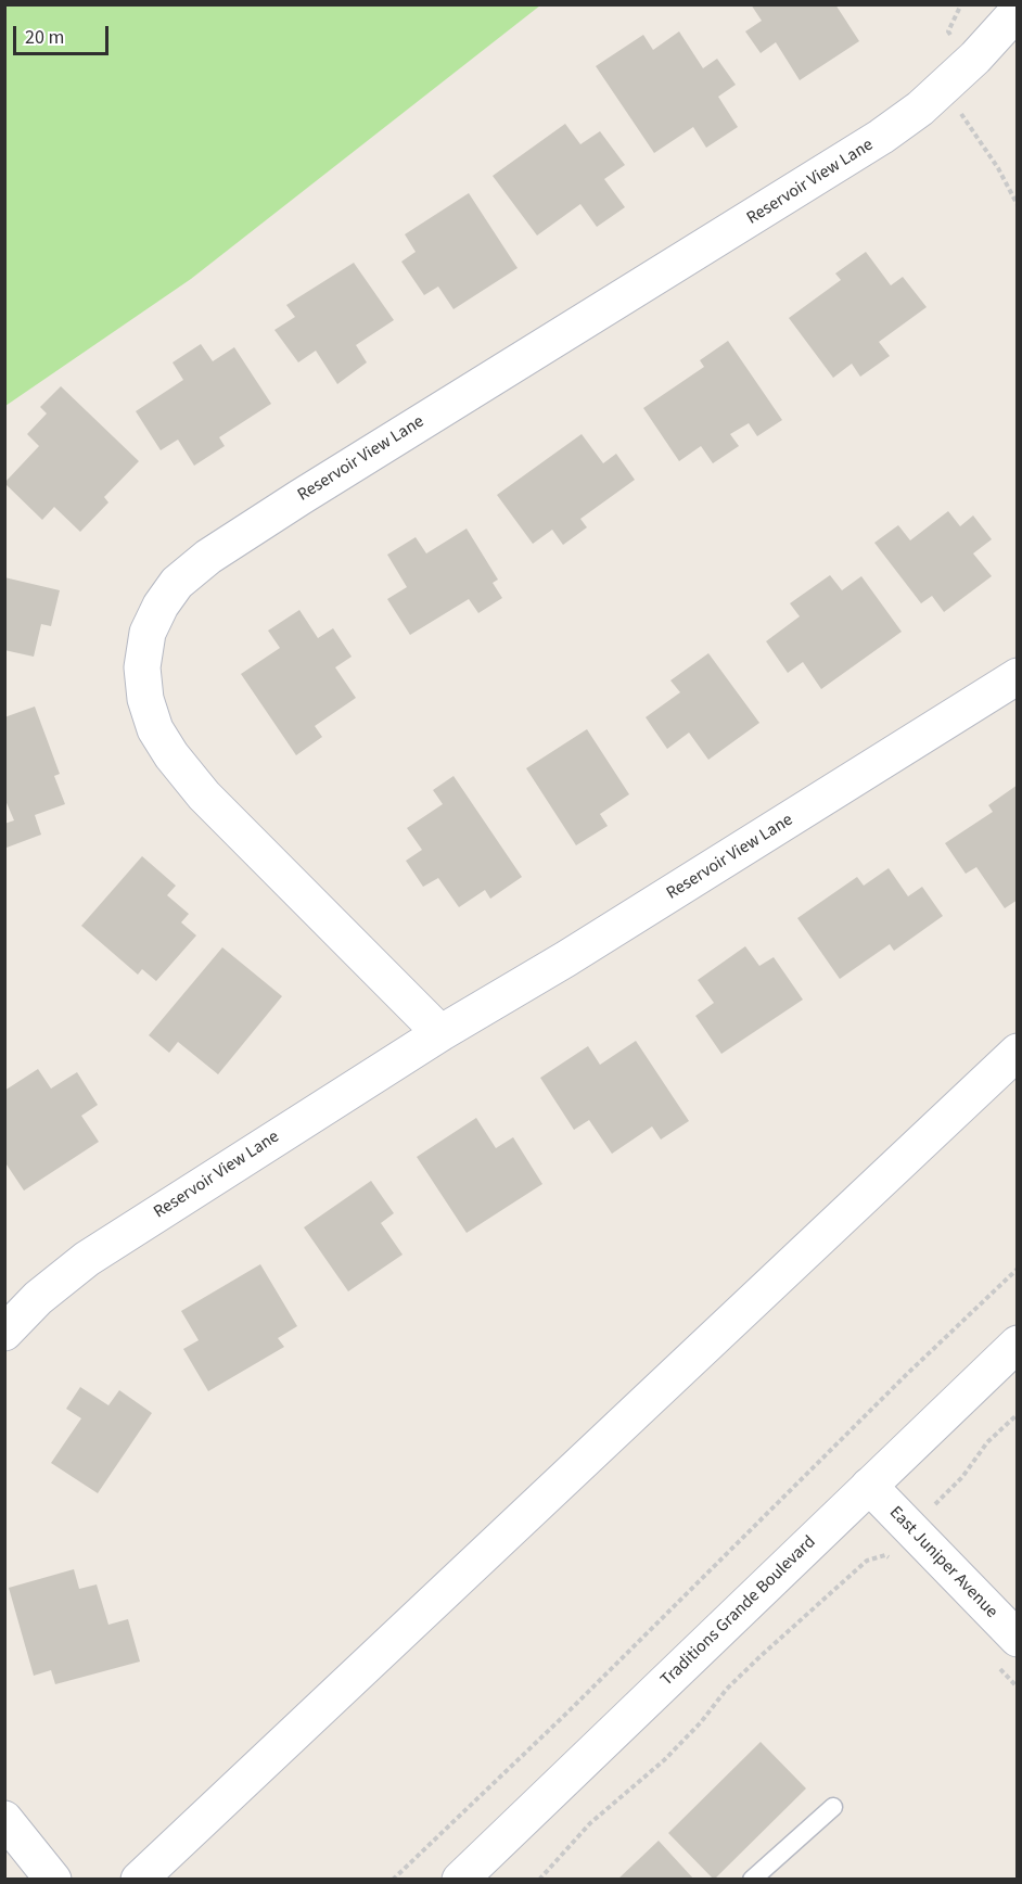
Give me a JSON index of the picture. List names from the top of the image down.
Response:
{
  "streets": {
    "street": ["Reservoir View Lane", "East Juniper Avenue", "Traditions Grande Boulevard"]
  },
  "crossings": [
    ["East Juniper Avenue", "Traditions Grande Boulevard"]
  ],
  "scale_bar": "20 m"
}
